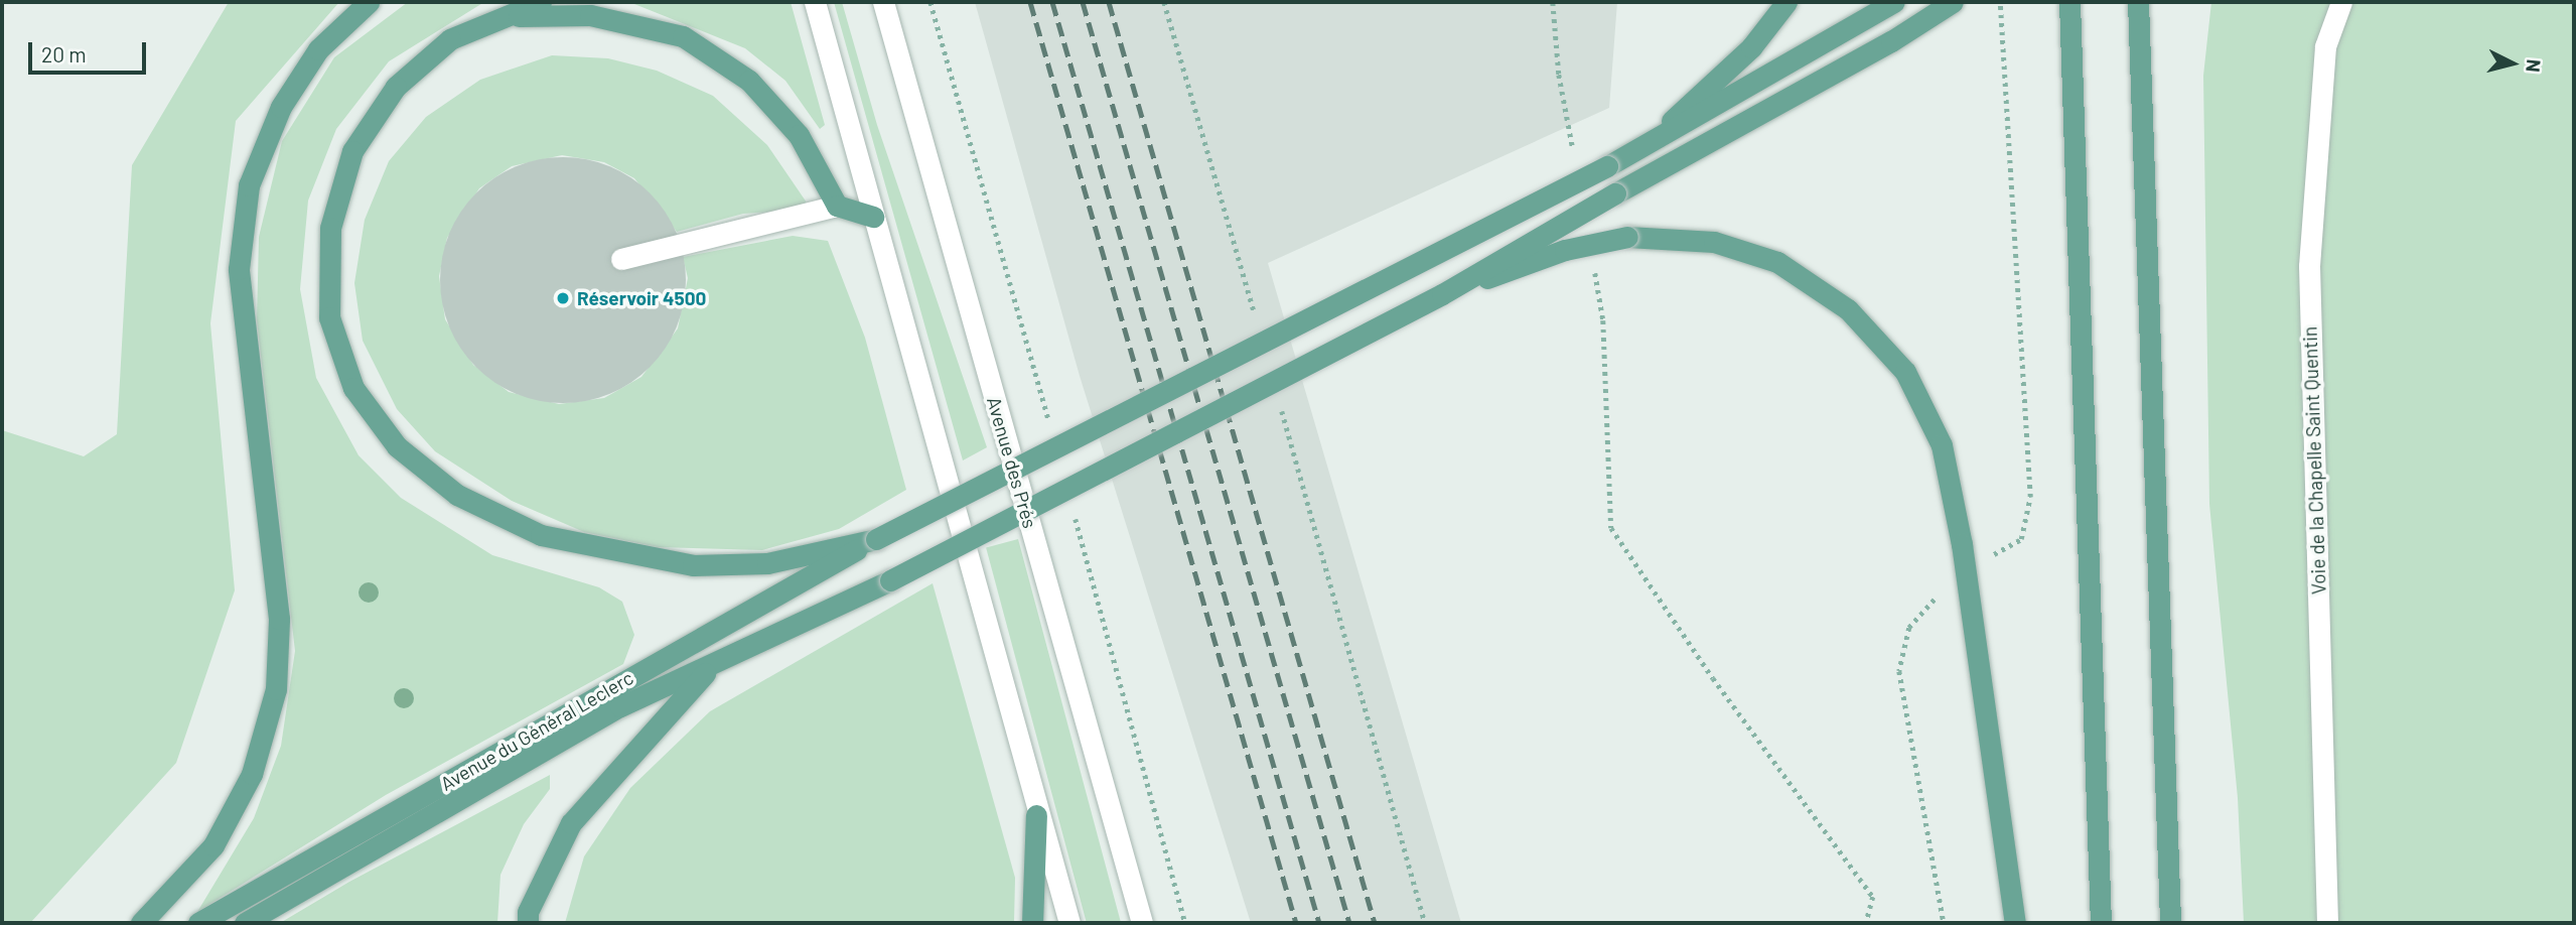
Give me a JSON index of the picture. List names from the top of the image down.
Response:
{
  "streets": {
    "main road": ["Voie de la Chapelle Saint Quentin", "Avenue des Prés", "Avenue du Général Leclerc"]
  },
  "places": ["Réservoir 4500"],
  "scale_bar": "20 m",
  "north": "right"
}
